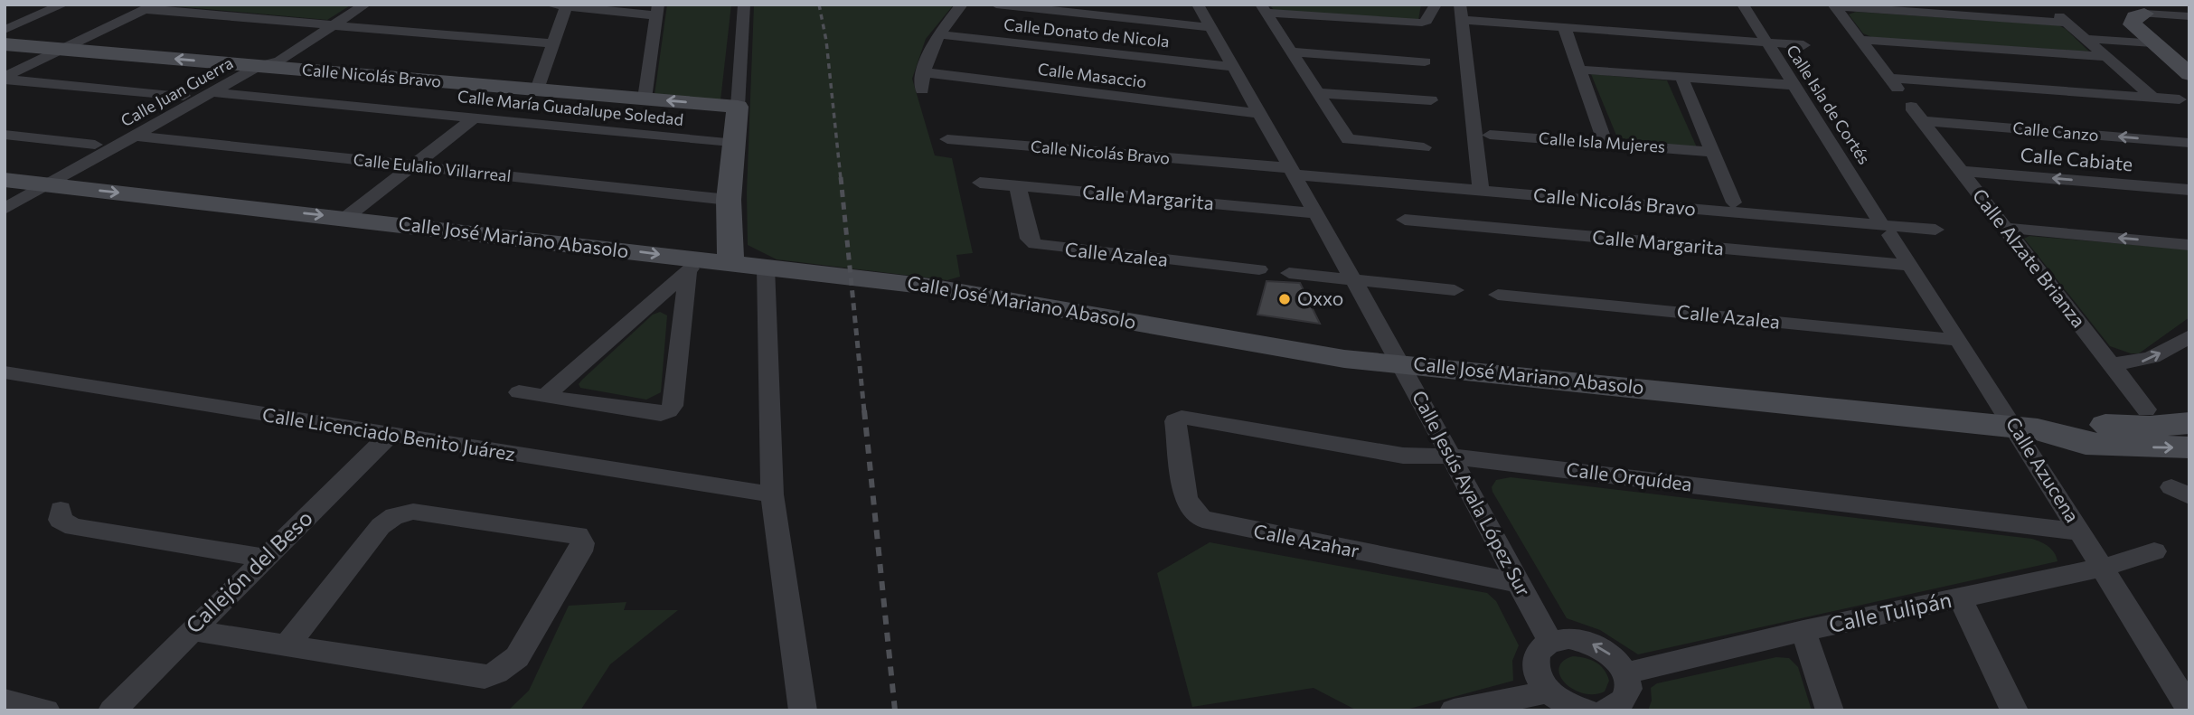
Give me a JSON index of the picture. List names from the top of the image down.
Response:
{
  "streets": {
    "street": [
      "Calle Donato de Nicola",
      "Calle Nicolás Bravo",
      "Calle Masaccio",
      "Calle Juan Guerra",
      "Calle Isla de Cortés",
      "Calle María Guadalupe Soledad",
      "Calle Canzo",
      "Calle Isla Mujeres",
      "Calle Cabiate",
      "Calle Eulalio Villarreal",
      "Calle Margarita",
      "Calle José Mariano Abasolo",
      "Calle Azalea",
      "Calle Alzate Brianza",
      "Calle Licenciado Benito Juárez",
      "Calle Azucena",
      "Calle Orquídea",
      "Calle Jesús Ayala López Sur",
      "Calle Azahar",
      "Callejón del Beso",
      "Calle Tulipán"
    ]
  },
  "crossings": [
    ["Calle Nicolás Bravo", "Calle Juan Guerra"],
    ["Calle Nicolás Bravo", "Calle Isla de Cortés"],
    ["Calle Nicolás Bravo", "Calle Azucena"],
    ["Calle Juan Guerra", "Calle María Guadalupe Soledad"],
    ["Calle Juan Guerra", "Calle Eulalio Villarreal"],
    ["Calle Juan Guerra", "Calle José Mariano Abasolo"],
    ["Calle Isla de Cortés", "Calle Azucena"],
    ["Calle Canzo", "Calle Alzate Brianza"],
    ["Calle Cabiate", "Calle Alzate Brianza"],
    ["Calle Margarita", "Calle Azalea"],
    ["Calle Margarita", "Calle Azucena"],
    ["Calle Margarita", "Calle Jesús Ayala López Sur"],
    ["Calle José Mariano Abasolo", "Calle Azucena"],
    ["Calle José Mariano Abasolo", "Calle Jesús Ayala López Sur"],
    ["Calle Azalea", "Calle Azucena"],
    ["Calle Licenciado Benito Juárez", "Callejón del Beso"],
    ["Calle Azucena", "Calle Orquídea"],
    ["Calle Azucena", "Calle Tulipán"],
    ["Calle Orquídea", "Calle Jesús Ayala López Sur"],
    ["Calle Orquídea", "Calle Azahar"],
    ["Calle Jesús Ayala López Sur", "Calle Azahar"]
  ],
  "places": ["Oxxo"]
}
